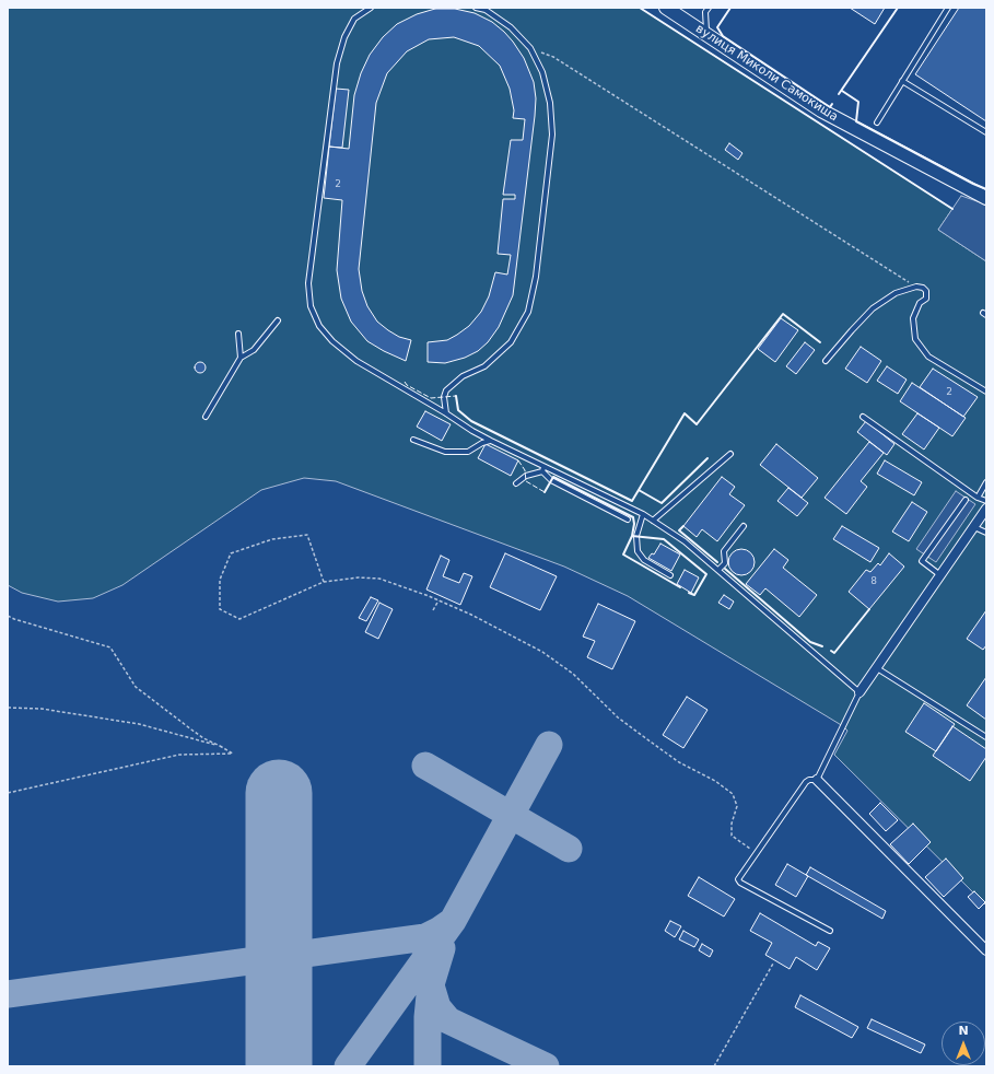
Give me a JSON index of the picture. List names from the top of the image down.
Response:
{
  "streets": {
    "street": ["вулиця Миколи Самокиша"]
  },
  "house_numbers": ["2", "2", "8"],
  "north": "top"
}
